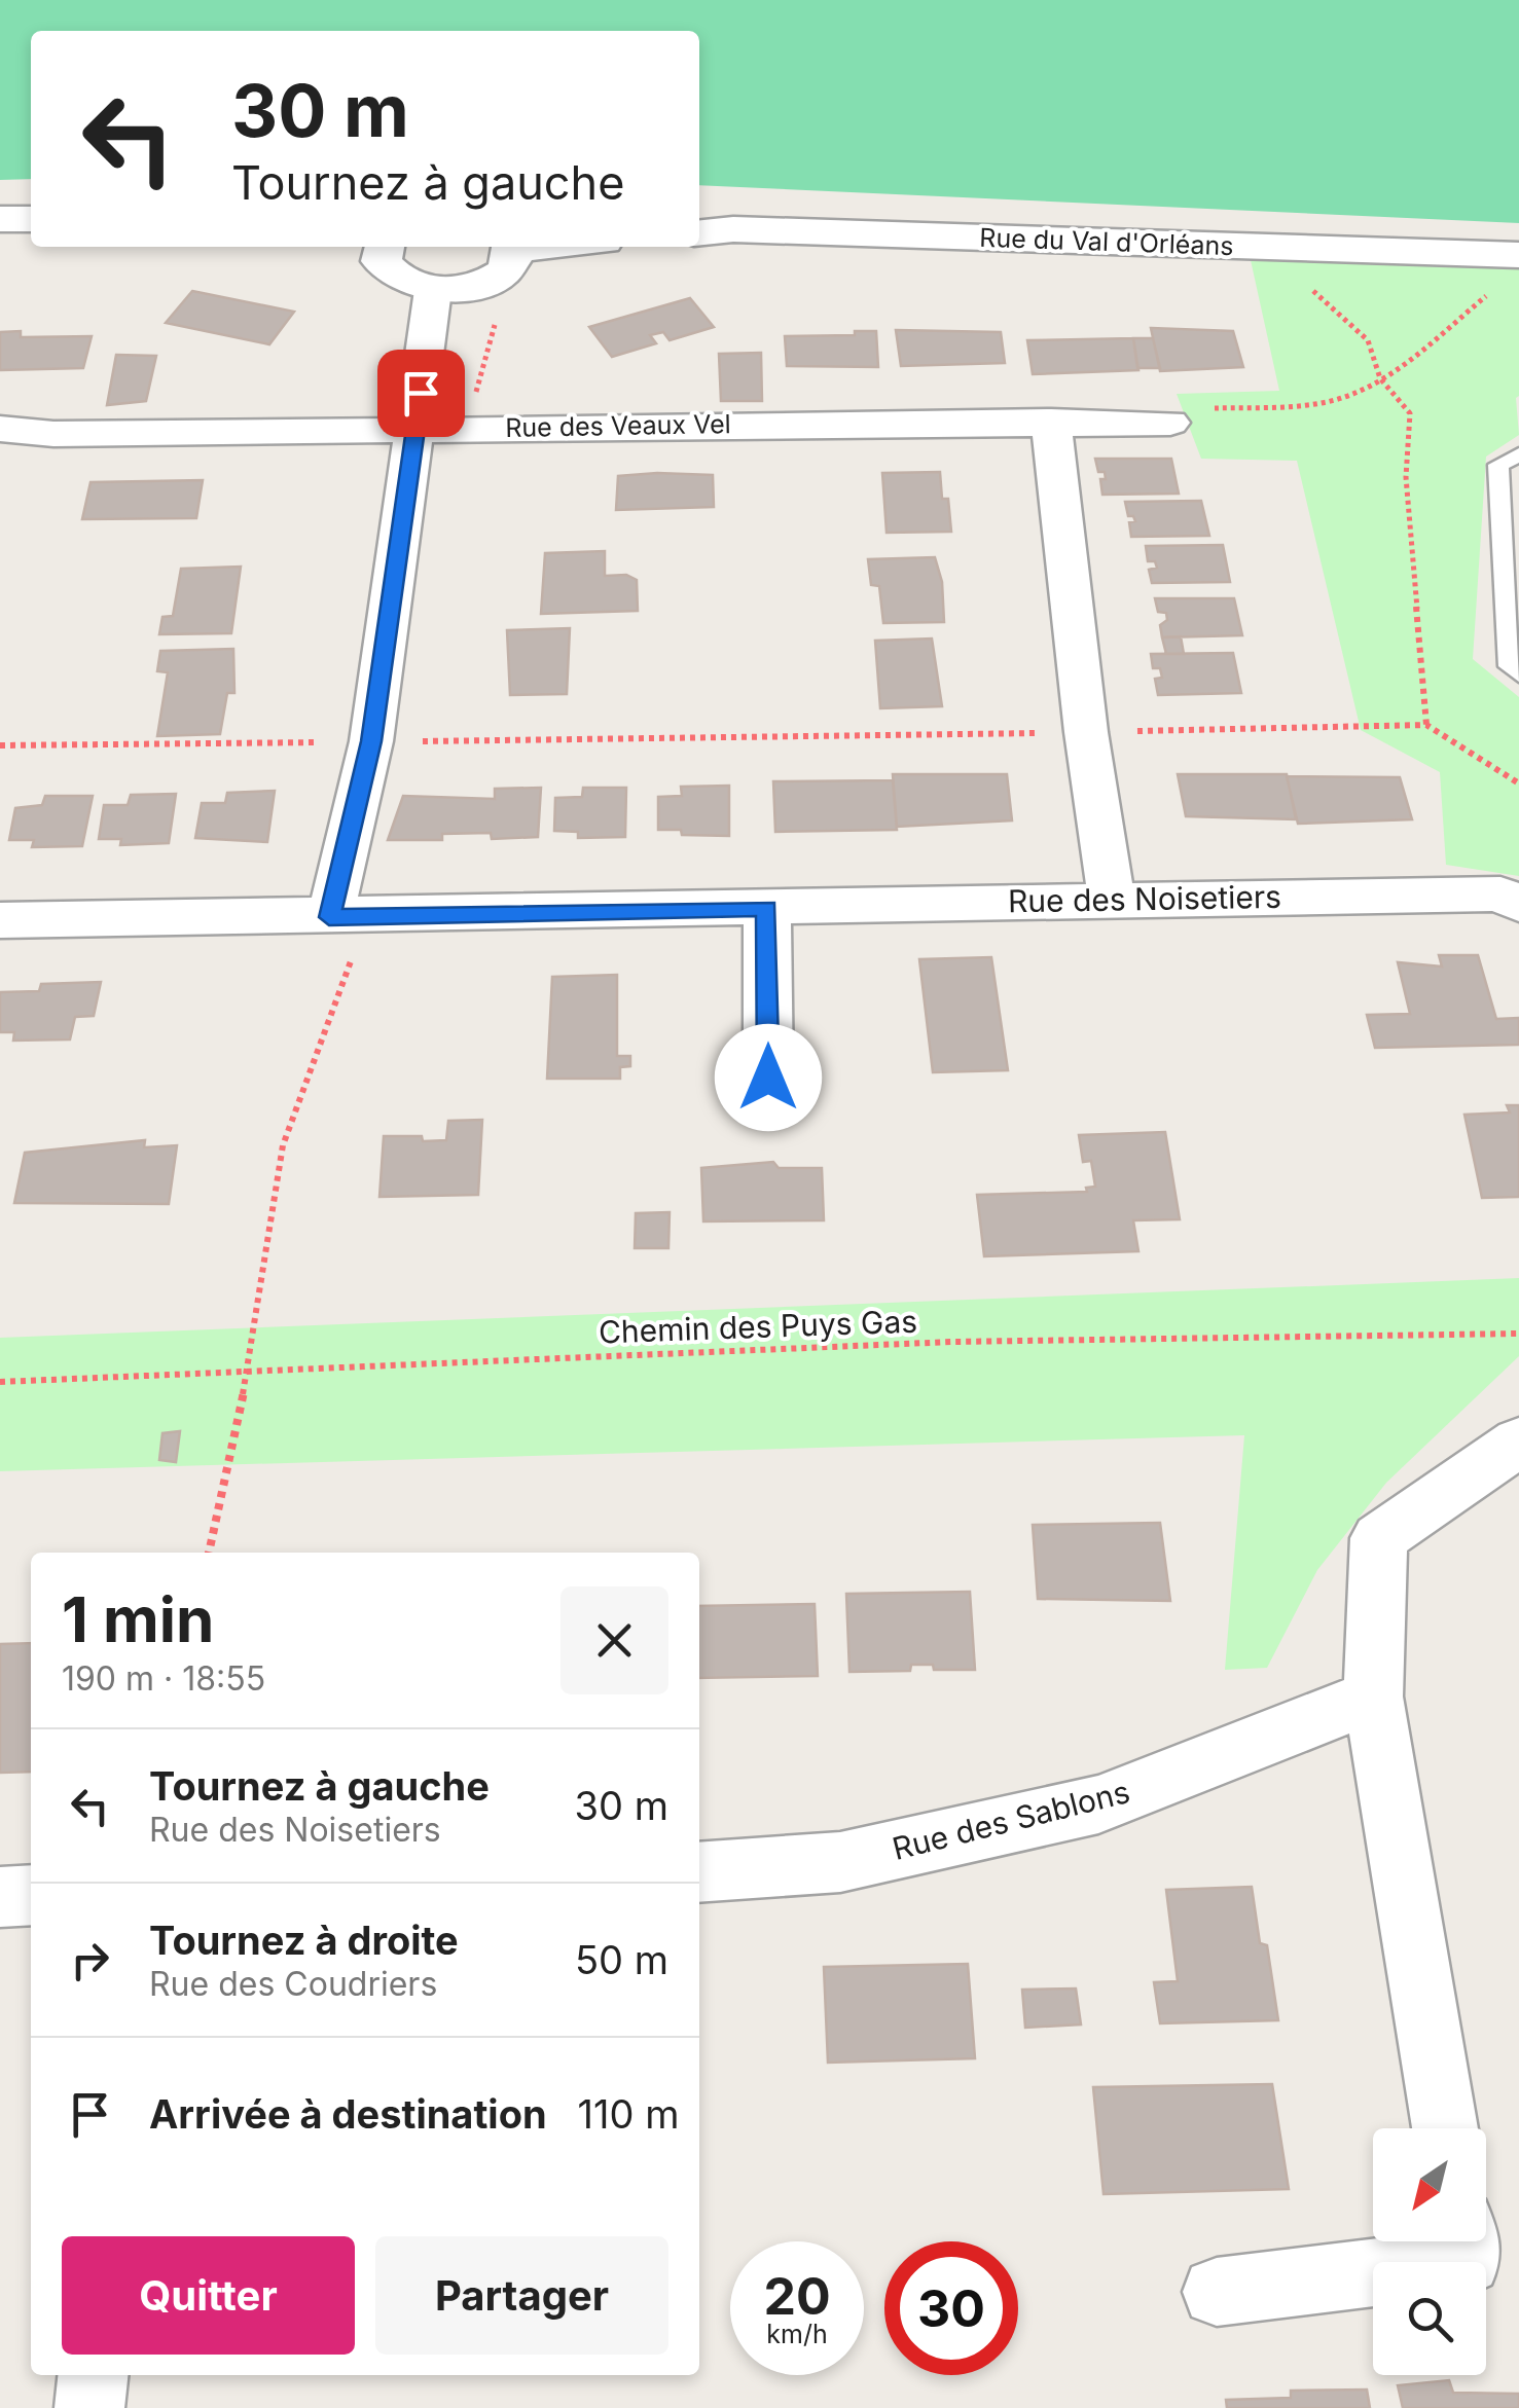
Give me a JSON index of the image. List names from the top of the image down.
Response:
{
  "streets": {
    "street": [
      "Rue du Val d'Orléans",
      "Rue des Veaux Vel",
      "Rue des Noisetiers",
      "Rue des Sablons"
    ],
    "path": ["Chemin des Puys Gas"]
  },
  "north": "bottom left",
  "page": {
    "turn": ["30 m", "Tournez à gauche"],
    "heading": ["1 min", "190 m · 18:55"],
    "list": [
      {
        "name": "Tournez à gauche",
        "note": "Rue des Noisetiers",
        "value": "30 m"
      },
      {
        "name": "Tournez à droite",
        "note": "Rue des Coudriers",
        "value": "50 m"
      },
      {
        "name": "Arrivée à destination",
        "value": "110 m"
      }
    ],
    "buttons": ["Quitter", "Partager"],
    "speed": "20 km/h",
    "limit": "30"
  }
}
